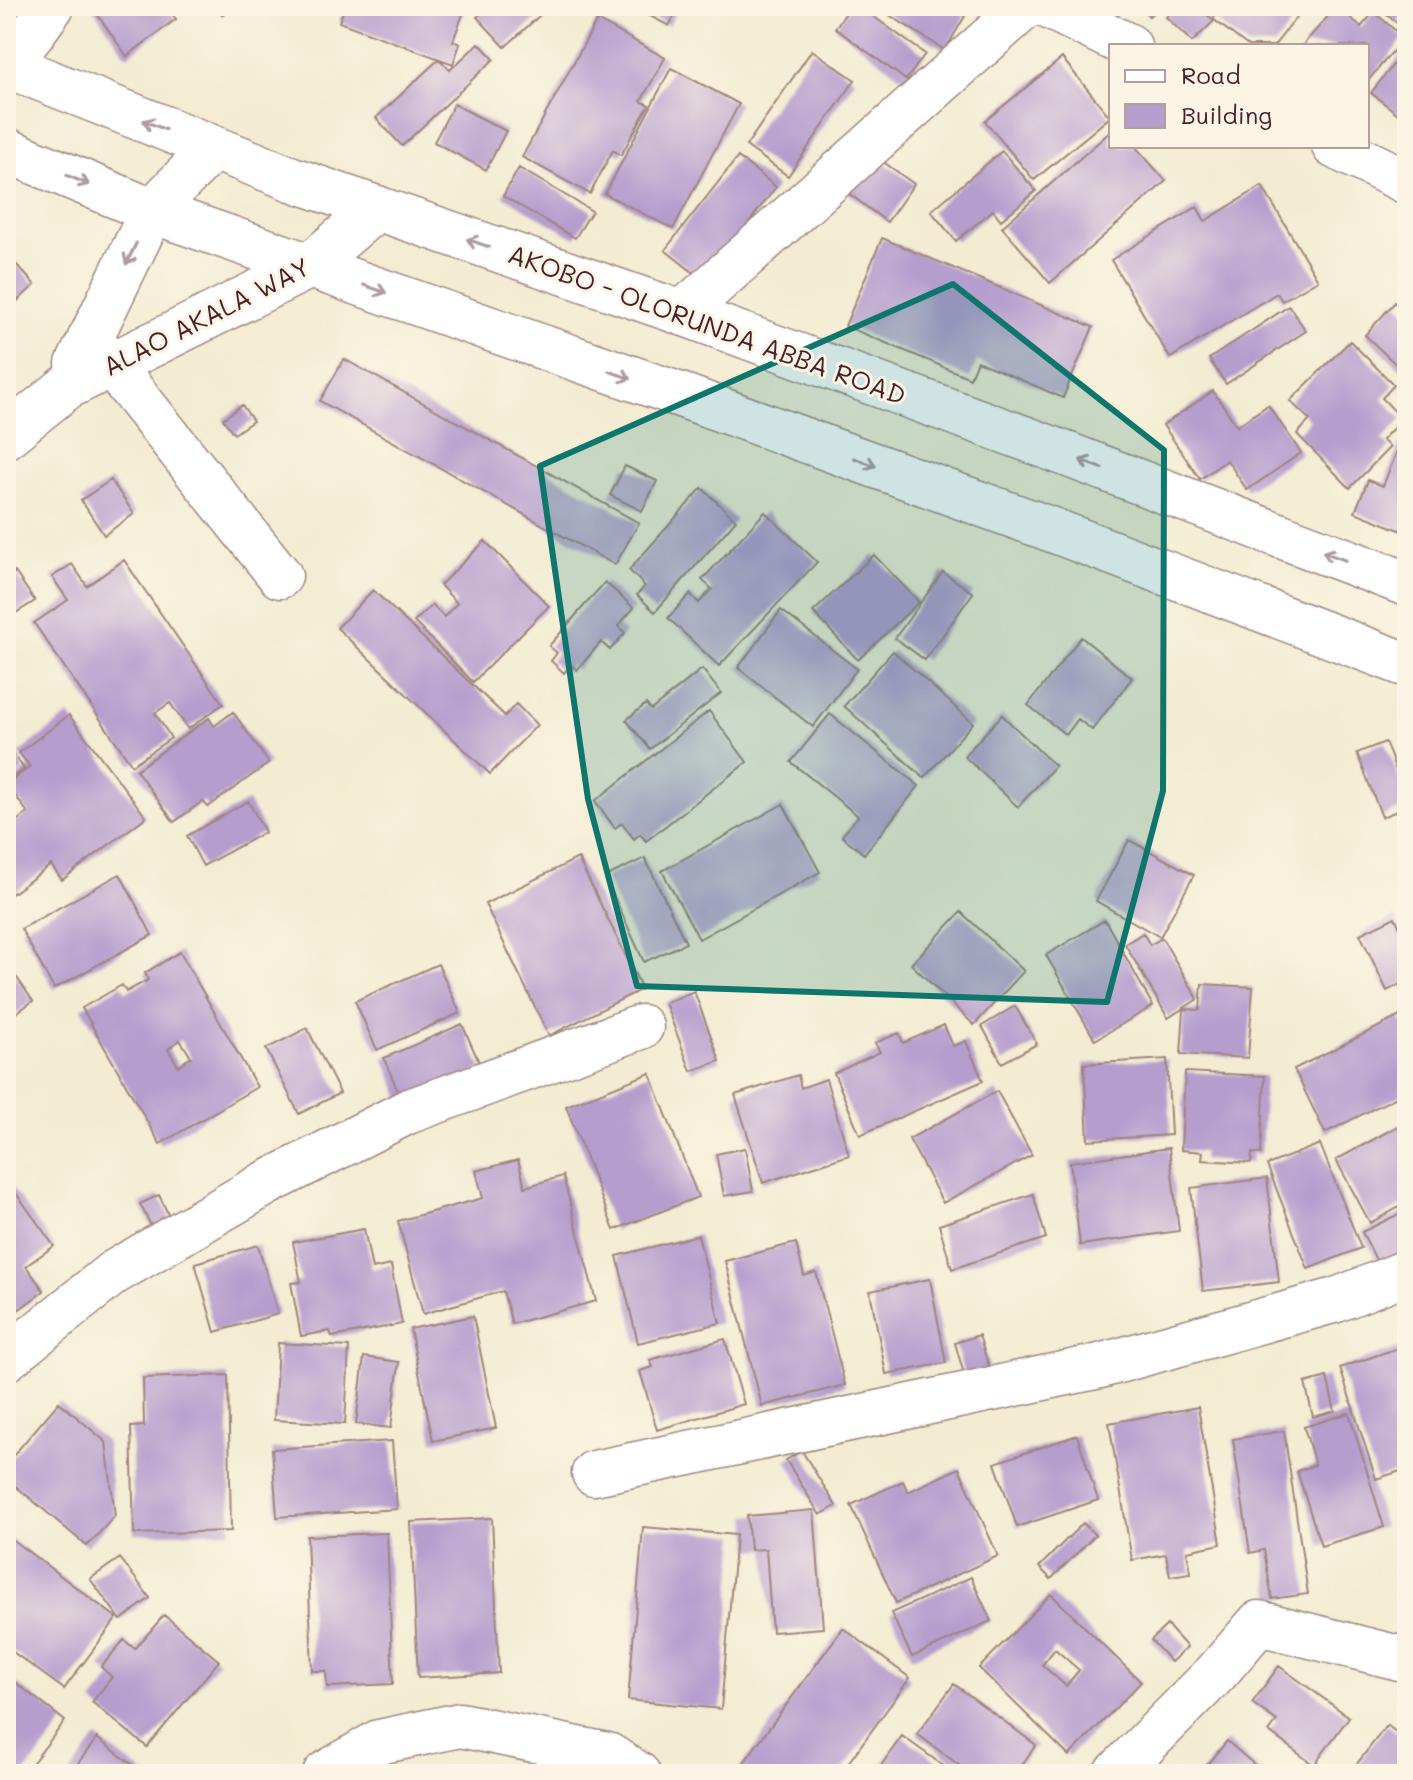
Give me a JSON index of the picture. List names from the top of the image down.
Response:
{
  "streets": {
    "street": ["ALAO AKALA WAY", "AKOBO - OLORUNDA ABBA ROAD"]
  },
  "crossings": [
    ["ALAO AKALA WAY", "AKOBO - OLORUNDA ABBA ROAD"]
  ],
  "legend": ["Road", "Building"]
}
